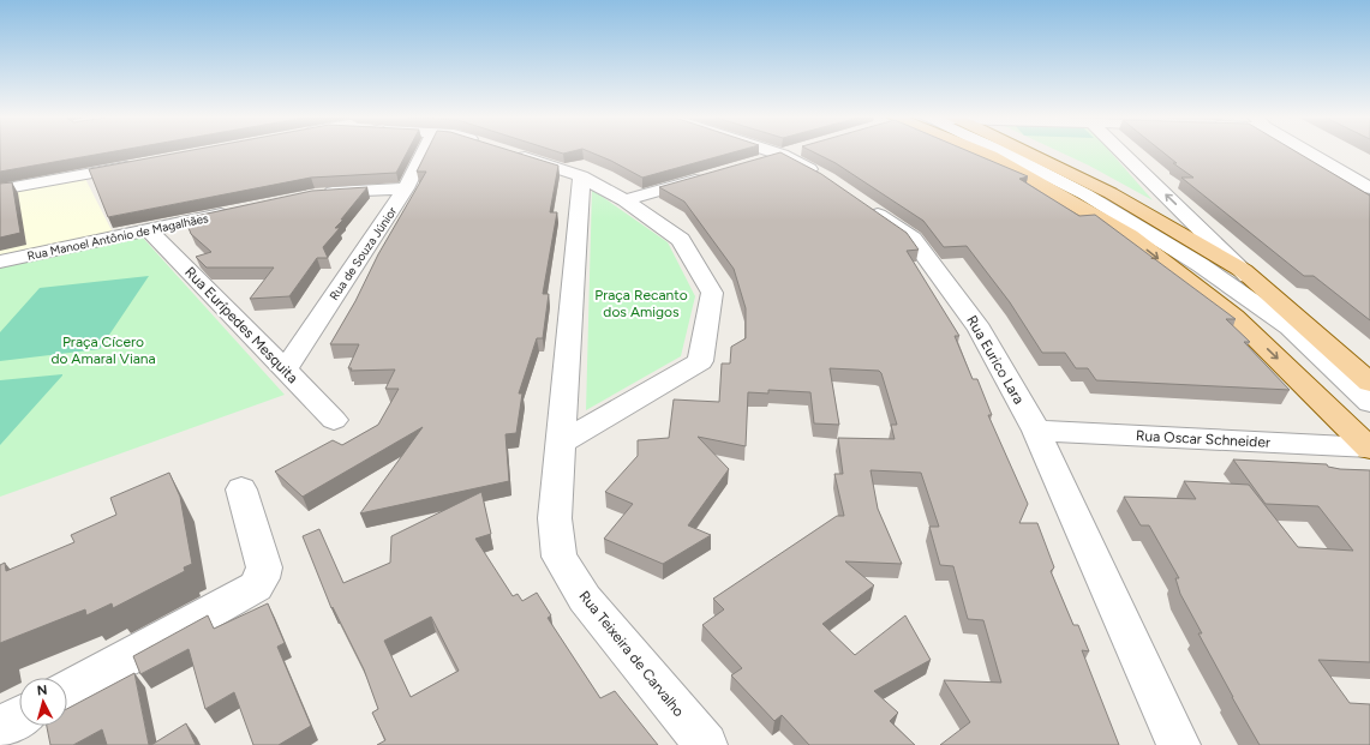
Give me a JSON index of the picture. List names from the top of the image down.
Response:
{
  "streets": {
    "street": [
      "Rua Manoel Antônio de Magalhães",
      "Rua de Souza Júnior",
      "Rua Eurípedes Mesquita",
      "Rua Eurico Lara",
      "Rua Oscar Schneider",
      "Rua Teixeira de Carvalho"
    ]
  },
  "crossings": [
    ["Rua Manoel Antônio de Magalhães", "Rua Eurípedes Mesquita"],
    ["Rua de Souza Júnior", "Rua Eurípedes Mesquita"],
    ["Rua Eurico Lara", "Rua Oscar Schneider"]
  ],
  "parks": ["Praça Recanto dos Amigos", "Praça Cícero do Amaral Viana"],
  "north": "top"
}
